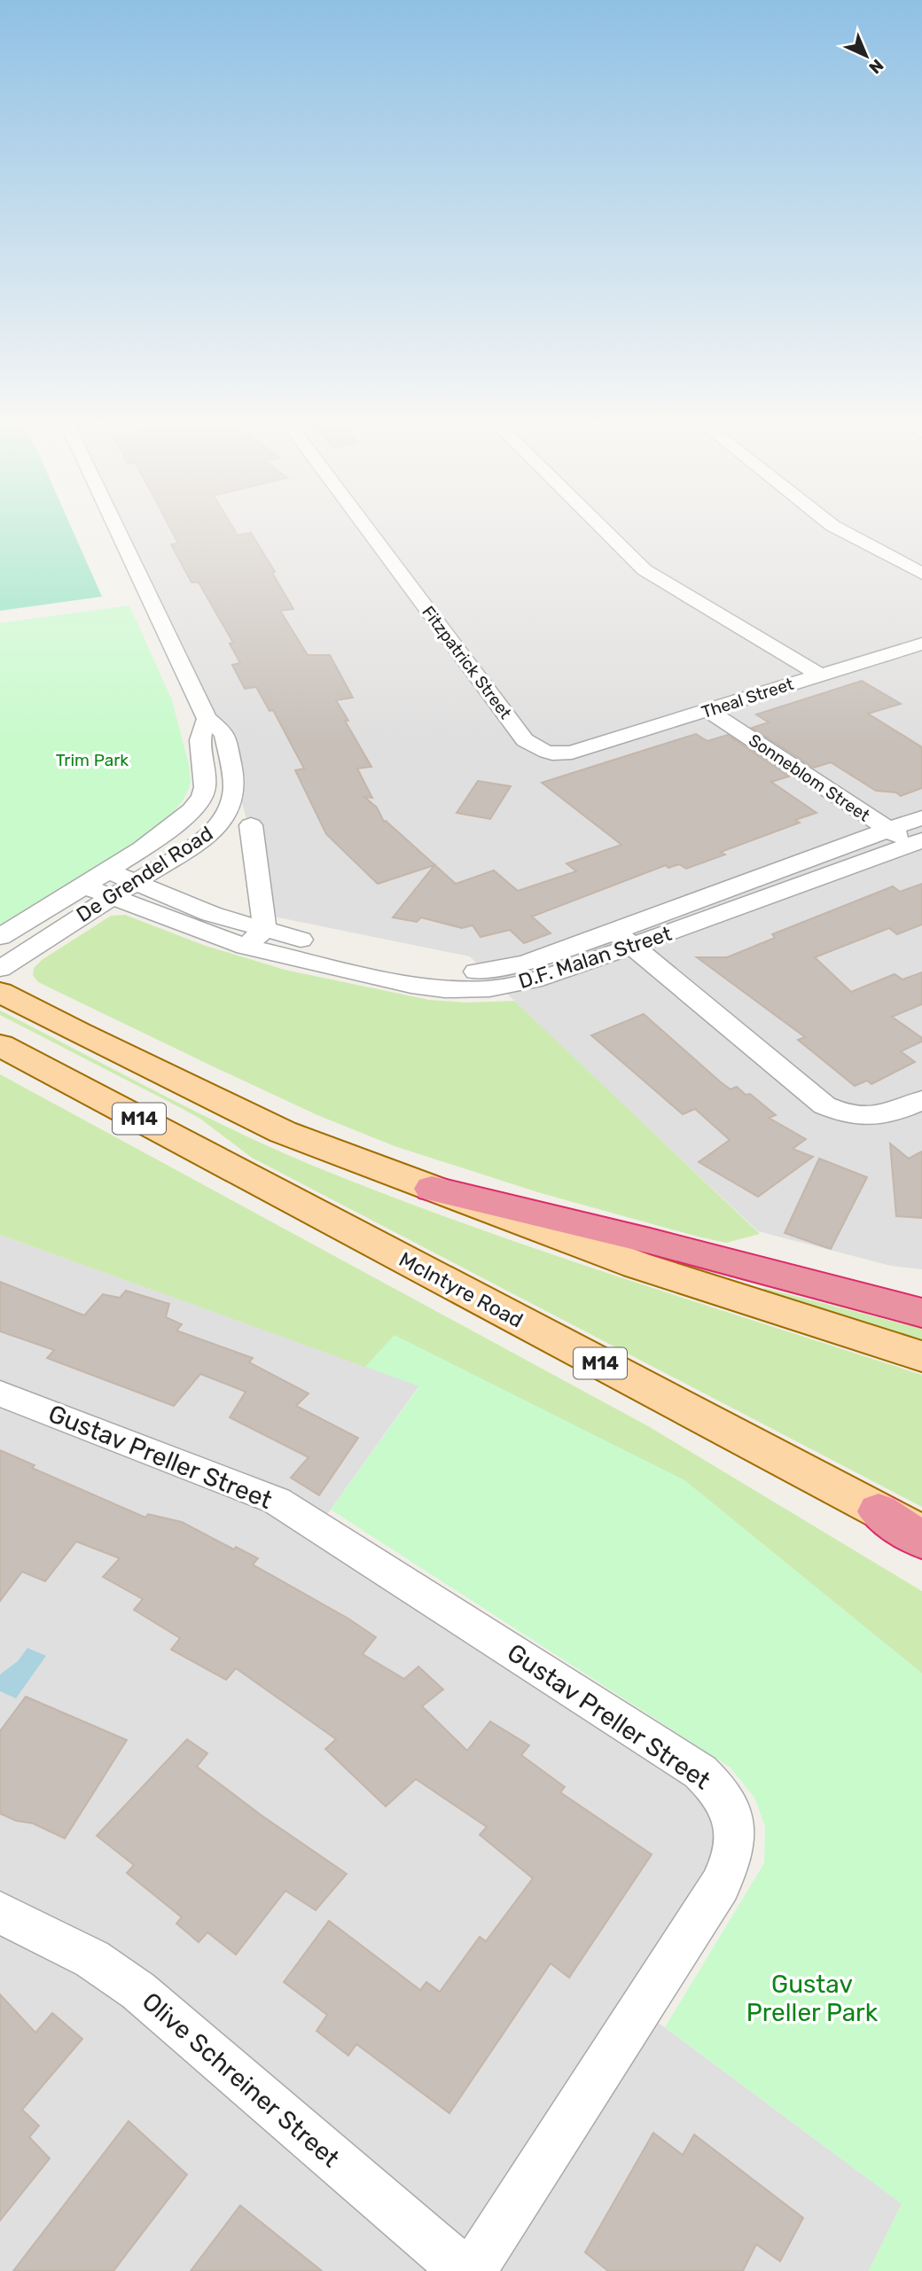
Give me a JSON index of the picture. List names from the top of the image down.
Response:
{
  "streets": {
    "main road": ["M14", "McIntyre Road"],
    "street": [
      "Fitzpatrick Street",
      "Theal Street",
      "Sonneblom Street",
      "De Grendel Road",
      "D.F. Malan Street",
      "Gustav Preller Street",
      "Olive Schreiner Street"
    ]
  },
  "crossings": [
    ["Fitzpatrick Street", "Theal Street"],
    ["Theal Street", "Sonneblom Street"],
    ["Sonneblom Street", "D.F. Malan Street"],
    ["De Grendel Road", "D.F. Malan Street"]
  ],
  "parks": ["Trim Park", "Gustav Preller Park"],
  "north": "bottom right"
}
